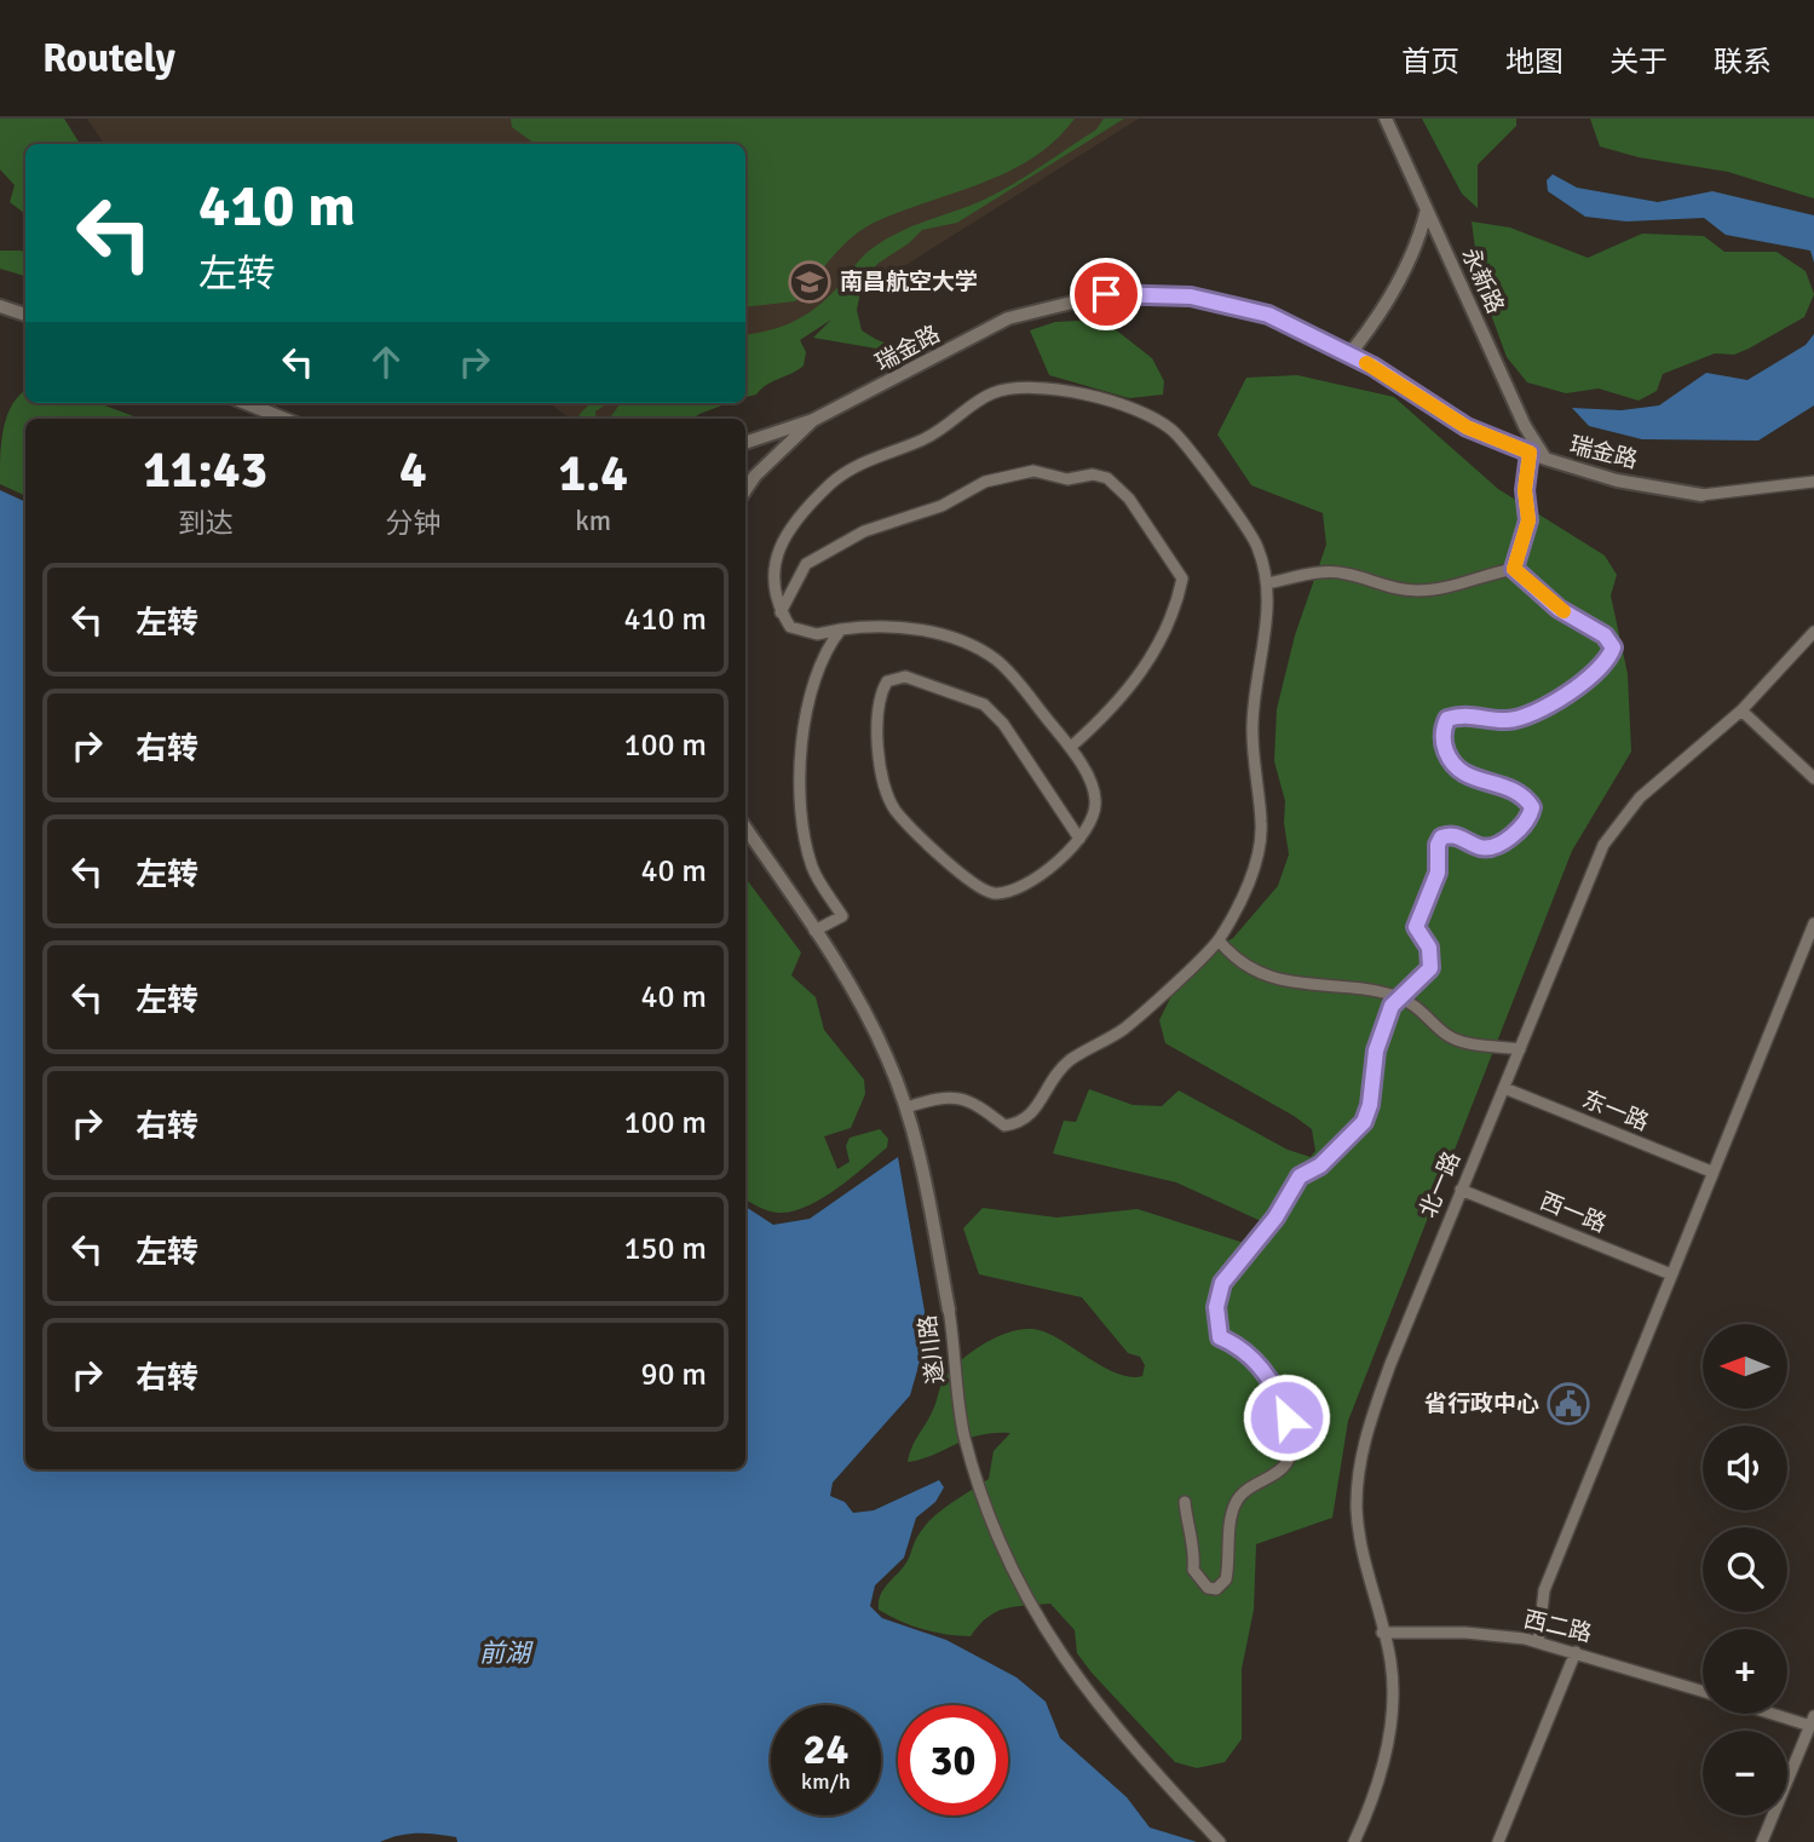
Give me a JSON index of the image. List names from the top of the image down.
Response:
{
  "streets": {
    "street": [
      "永新路",
      "瑞金路",
      "东一路",
      "北一路",
      "西一路",
      "遂川路",
      "西二路"
    ]
  },
  "crossings": [
    ["永新路", "瑞金路"],
    ["东一路", "北一路"],
    ["北一路", "西一路"],
    ["北一路", "西二路"]
  ],
  "water": ["前湖"],
  "places": {
    "school or university": ["南昌航空大学"],
    "public building": ["省行政中心"]
  },
  "north": "left",
  "page": {
    "header": "Routely",
    "nav": [
      "首页",
      "地图",
      "关于",
      "联系"
    ],
    "turn": ["410 m", "左转"],
    "eta": [
      "11:43",
      "到达",
      "4",
      "分钟",
      "1.4",
      "km"
    ],
    "list": [
      {
        "name": "左转",
        "value": "410 m"
      },
      {
        "name": "右转",
        "value": "100 m"
      },
      {
        "name": "左转",
        "value": "40 m"
      },
      {
        "name": "左转",
        "value": "40 m"
      },
      {
        "name": "右转",
        "value": "100 m"
      },
      {
        "name": "左转",
        "value": "150 m"
      },
      {
        "name": "右转",
        "value": "90 m"
      }
    ],
    "map_buttons": ["+", "−"],
    "speed": "24 km/h",
    "limit": "30"
  }
}
